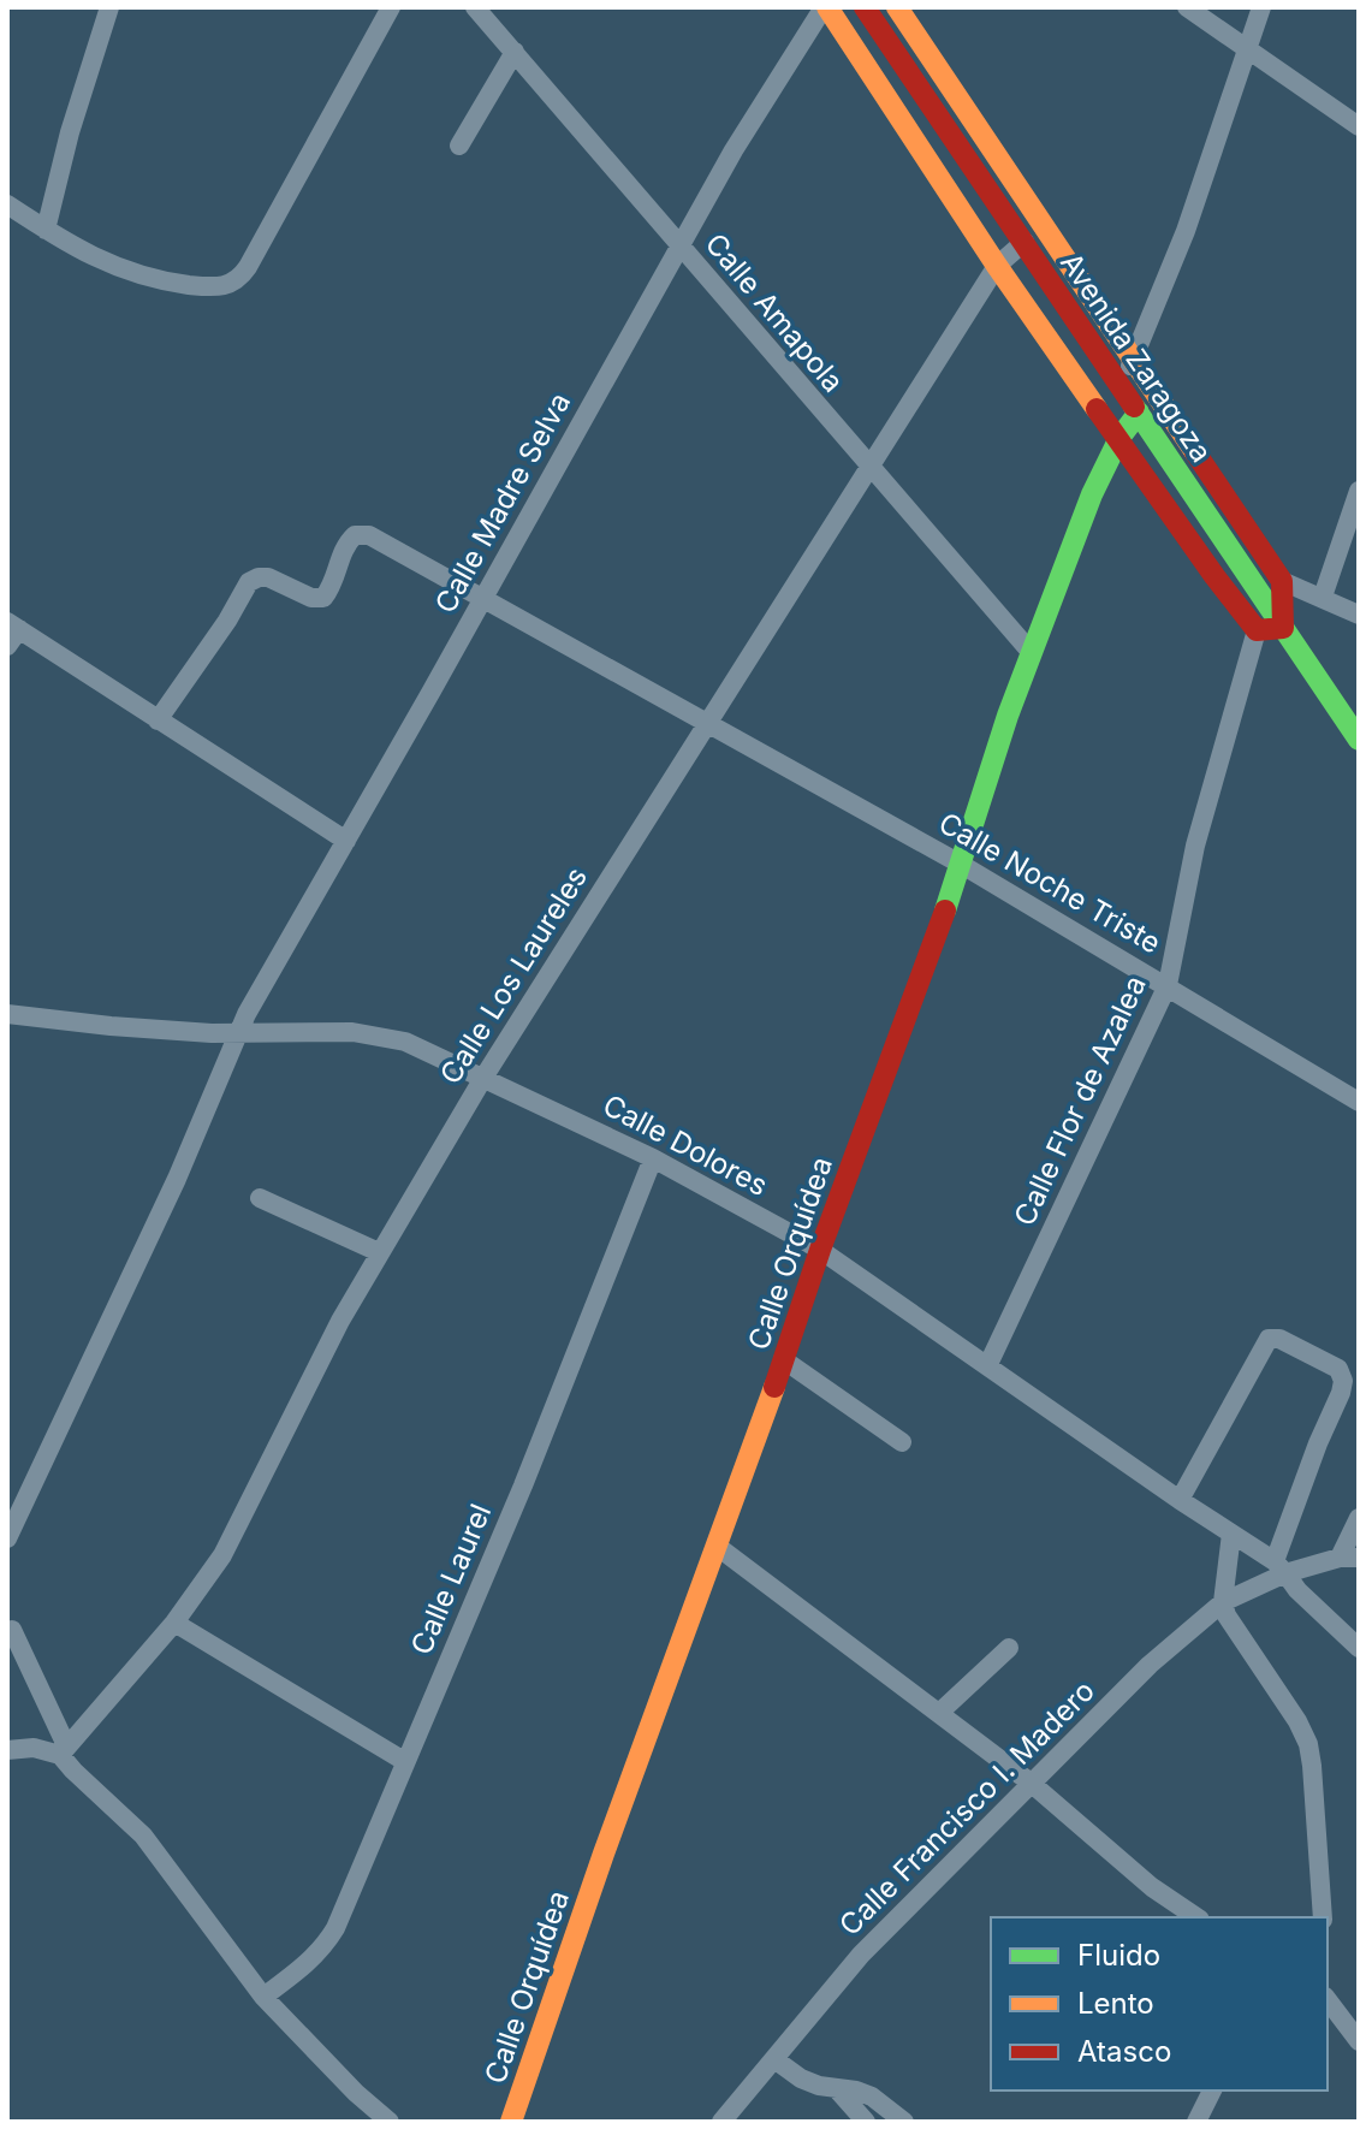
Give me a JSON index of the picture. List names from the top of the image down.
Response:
{
  "streets": {
    "street": [
      "Calle Amapola",
      "Avenida Zaragoza",
      "Calle Madre Selva",
      "Calle Noche Triste",
      "Calle Los Laureles",
      "Calle Flor de Azalea",
      "Calle Dolores",
      "Calle Orquídea",
      "Calle Laurel",
      "Calle Francisco I. Madero"
    ]
  },
  "crossings": [
    ["Calle Amapola", "Calle Madre Selva"],
    ["Calle Amapola", "Calle Los Laureles"],
    ["Calle Amapola", "Calle Orquídea"],
    ["Avenida Zaragoza", "Calle Los Laureles"],
    ["Avenida Zaragoza", "Calle Orquídea"],
    ["Calle Madre Selva", "Calle Noche Triste"],
    ["Calle Madre Selva", "Calle Dolores"],
    ["Calle Noche Triste", "Calle Los Laureles"],
    ["Calle Noche Triste", "Calle Flor de Azalea"],
    ["Calle Noche Triste", "Calle Orquídea"],
    ["Calle Los Laureles", "Calle Dolores"],
    ["Calle Flor de Azalea", "Calle Dolores"],
    ["Calle Dolores", "Calle Orquídea"],
    ["Calle Dolores", "Calle Laurel"],
    ["Calle Dolores", "Calle Francisco I. Madero"]
  ],
  "legend": ["Fluido", "Lento", "Atasco"]
}
